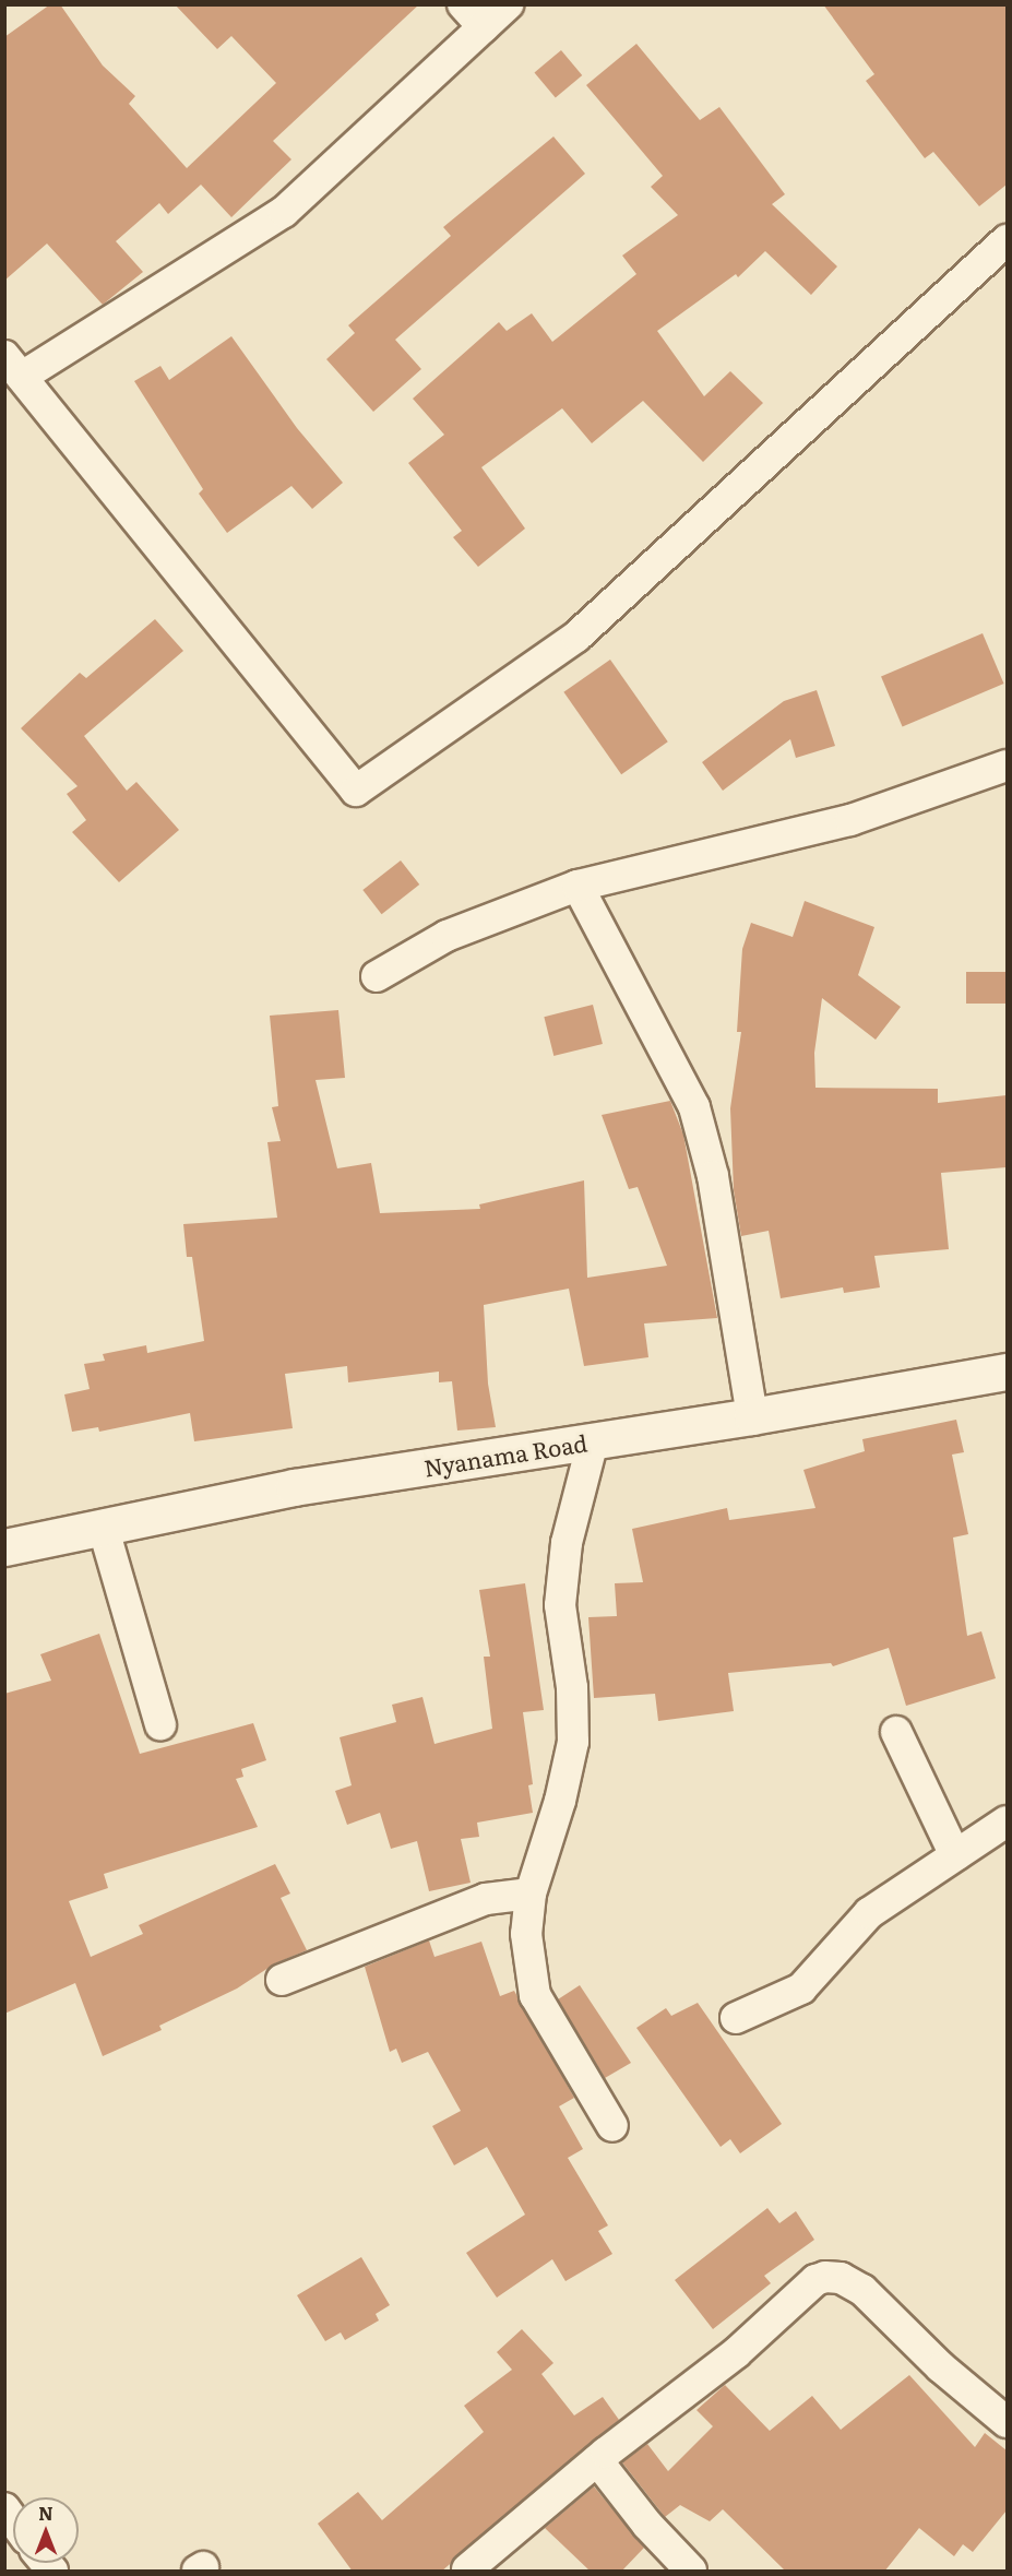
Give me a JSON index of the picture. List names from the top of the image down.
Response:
{
  "streets": {
    "street": ["Nyanama Road"]
  },
  "north": "top"
}
